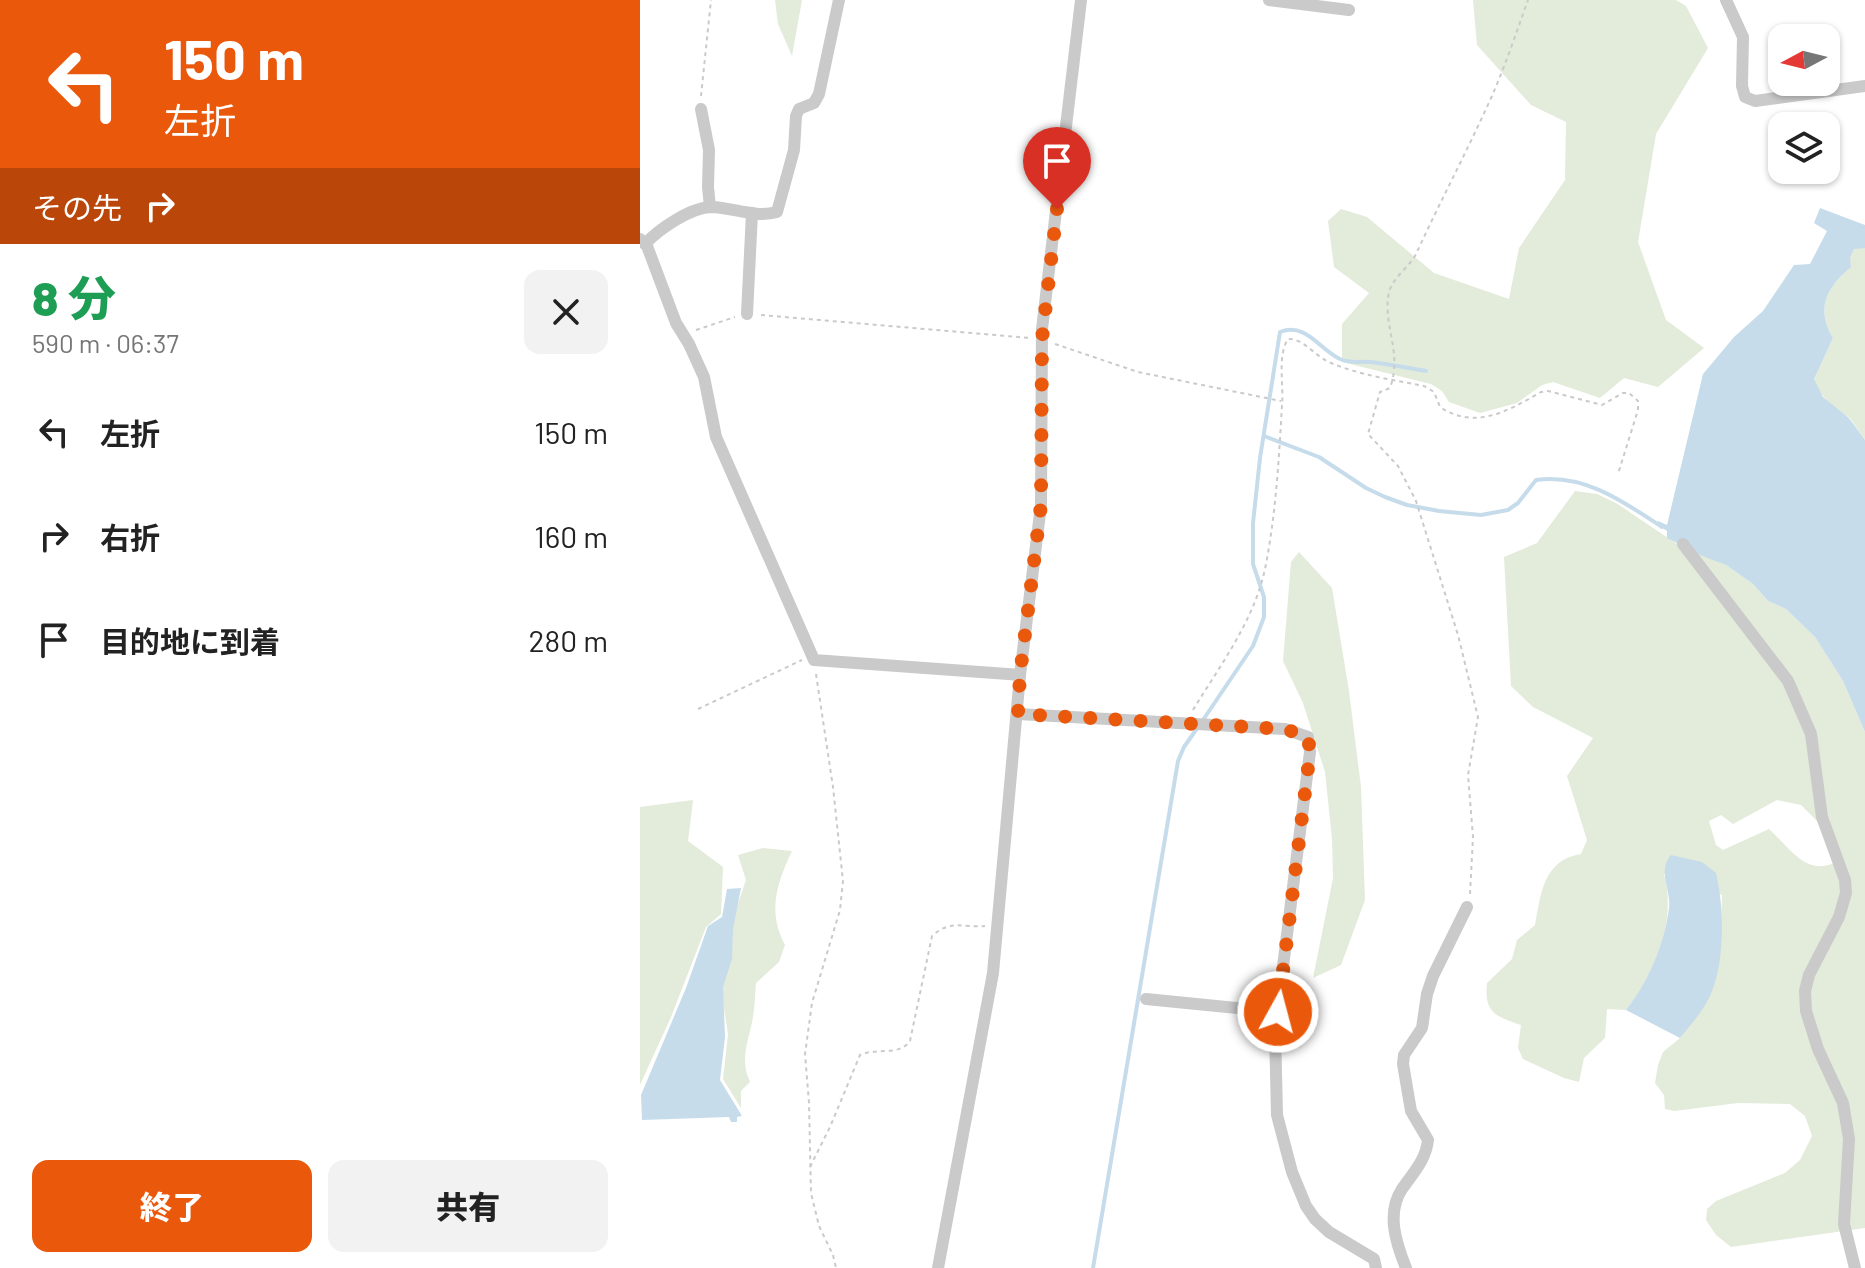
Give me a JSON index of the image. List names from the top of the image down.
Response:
{
  "north": "left",
  "page": {
    "turn": ["150 m", "左折"],
    "then": "その先",
    "heading": ["8 分", "590 m · 06:37"],
    "list": [
      {
        "name": "左折",
        "value": "150 m"
      },
      {
        "name": "右折",
        "value": "160 m"
      },
      {
        "name": "目的地に到着",
        "value": "280 m"
      }
    ],
    "buttons": ["終了", "共有"]
  }
}
